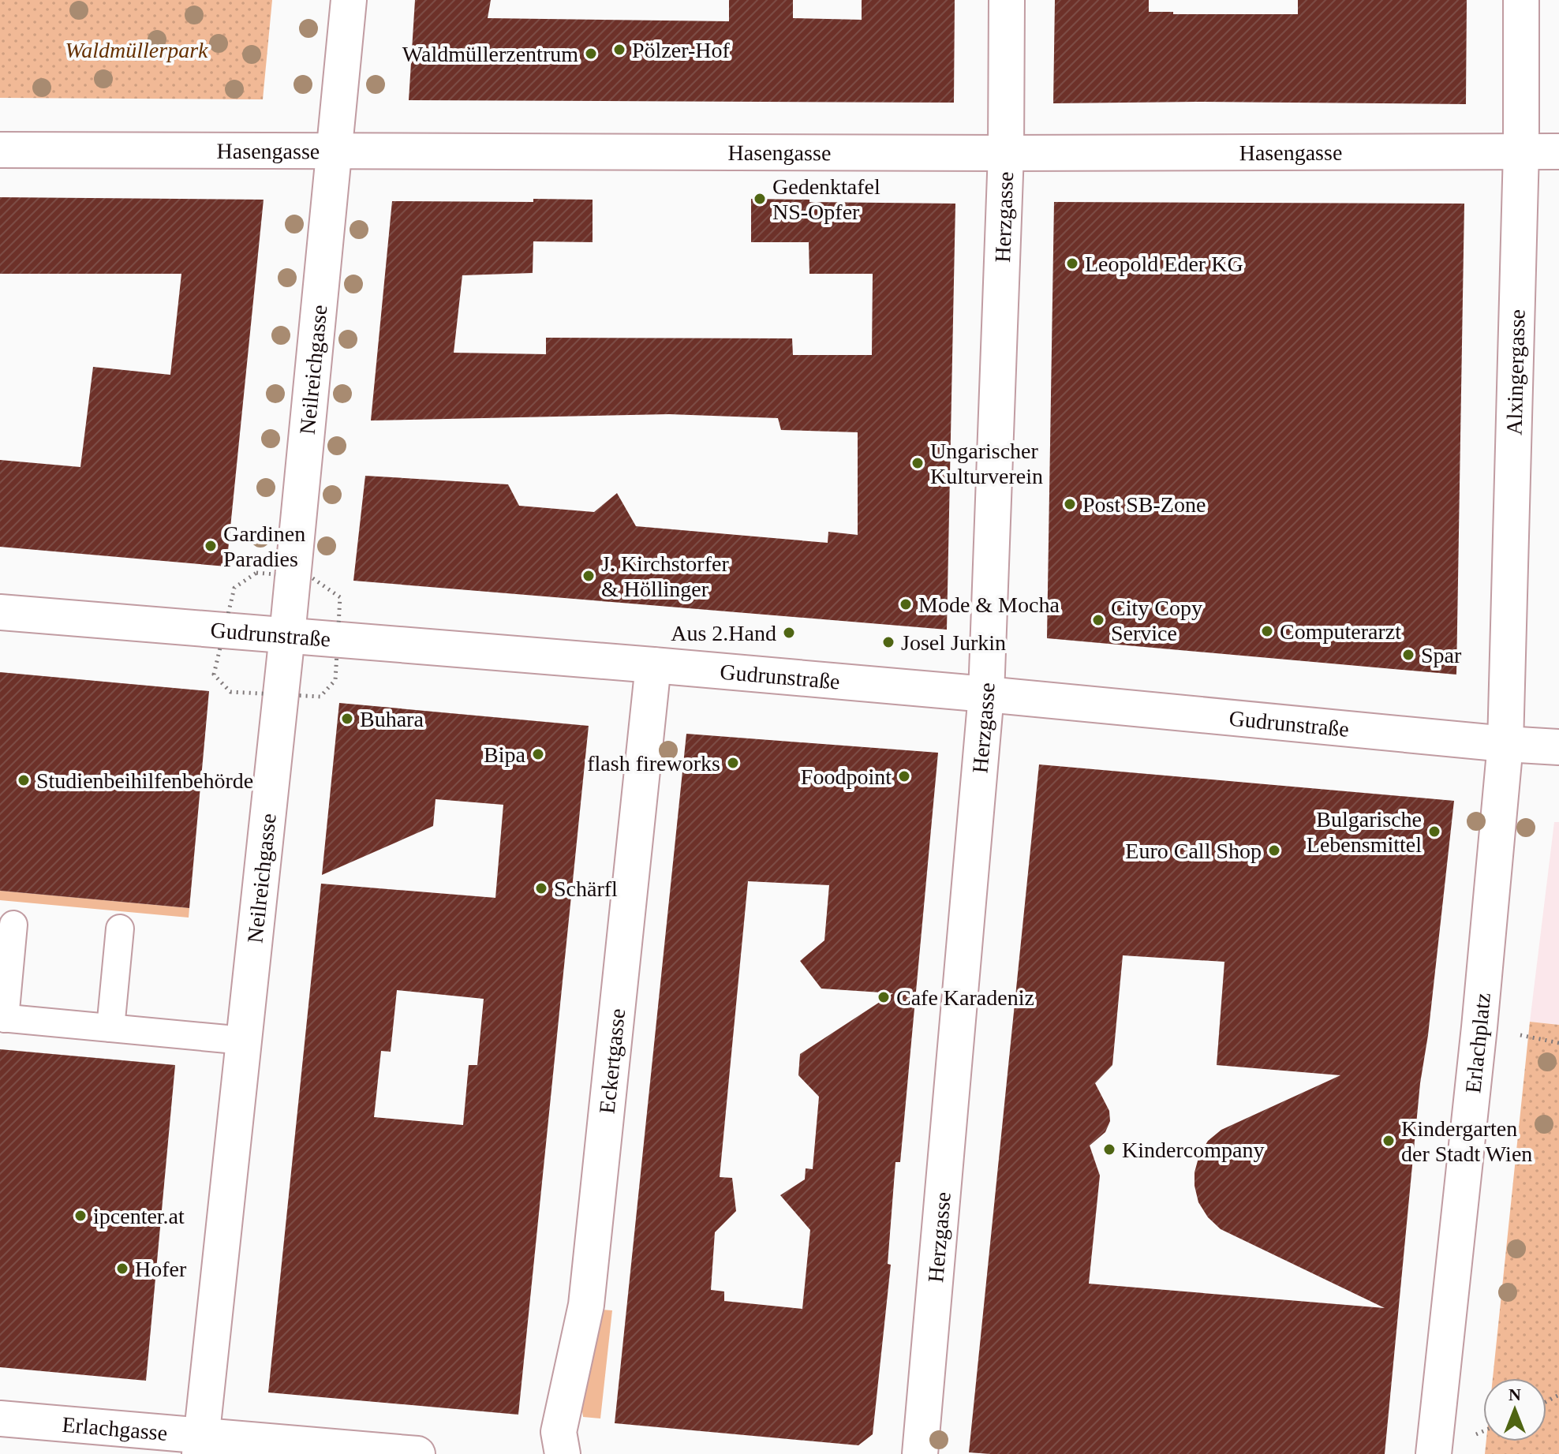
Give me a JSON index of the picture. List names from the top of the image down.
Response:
{
  "streets": {
    "street": [
      "Hasengasse",
      "Herzgasse",
      "Neilreichgasse",
      "Alxingergasse",
      "Gudrunstraße",
      "Erlachplatz",
      "Eckertgasse",
      "Erlachgasse"
    ]
  },
  "crossings": [
    ["Hasengasse", "Herzgasse"],
    ["Hasengasse", "Neilreichgasse"],
    ["Hasengasse", "Alxingergasse"],
    ["Herzgasse", "Gudrunstraße"],
    ["Neilreichgasse", "Gudrunstraße"],
    ["Neilreichgasse", "Erlachgasse"],
    ["Alxingergasse", "Gudrunstraße"],
    ["Alxingergasse", "Erlachplatz"],
    ["Gudrunstraße", "Erlachplatz"],
    ["Gudrunstraße", "Eckertgasse"]
  ],
  "parks": ["Waldmüllerpark"],
  "places": [
    "Pölzer-Hof",
    "Waldmüllerzentrum",
    "Gedenktafel NS-Opfer",
    "Leopold Eder KG",
    "Ungarischer Kulturverein",
    "Post SB-Zone",
    "Gardinen Paradies",
    "J. Kirchstorfer & Höllinger",
    "Mode & Mocha",
    "City Copy Service",
    "Computerarzt",
    "Aus 2.Hand",
    "Josel Jurkin",
    "Spar",
    "Buhara",
    "Bipa",
    "flash fireworks",
    "Foodpoint",
    "Studienbeihilfenbehörde",
    "Bulgarische Lebensmittel",
    "Euro Call Shop",
    "Schärfl",
    "Cafe Karadeniz",
    "Kindergarten der Stadt Wien",
    "Kindercompany",
    "ipcenter.at",
    "Hofer"
  ],
  "north": "top"
}
